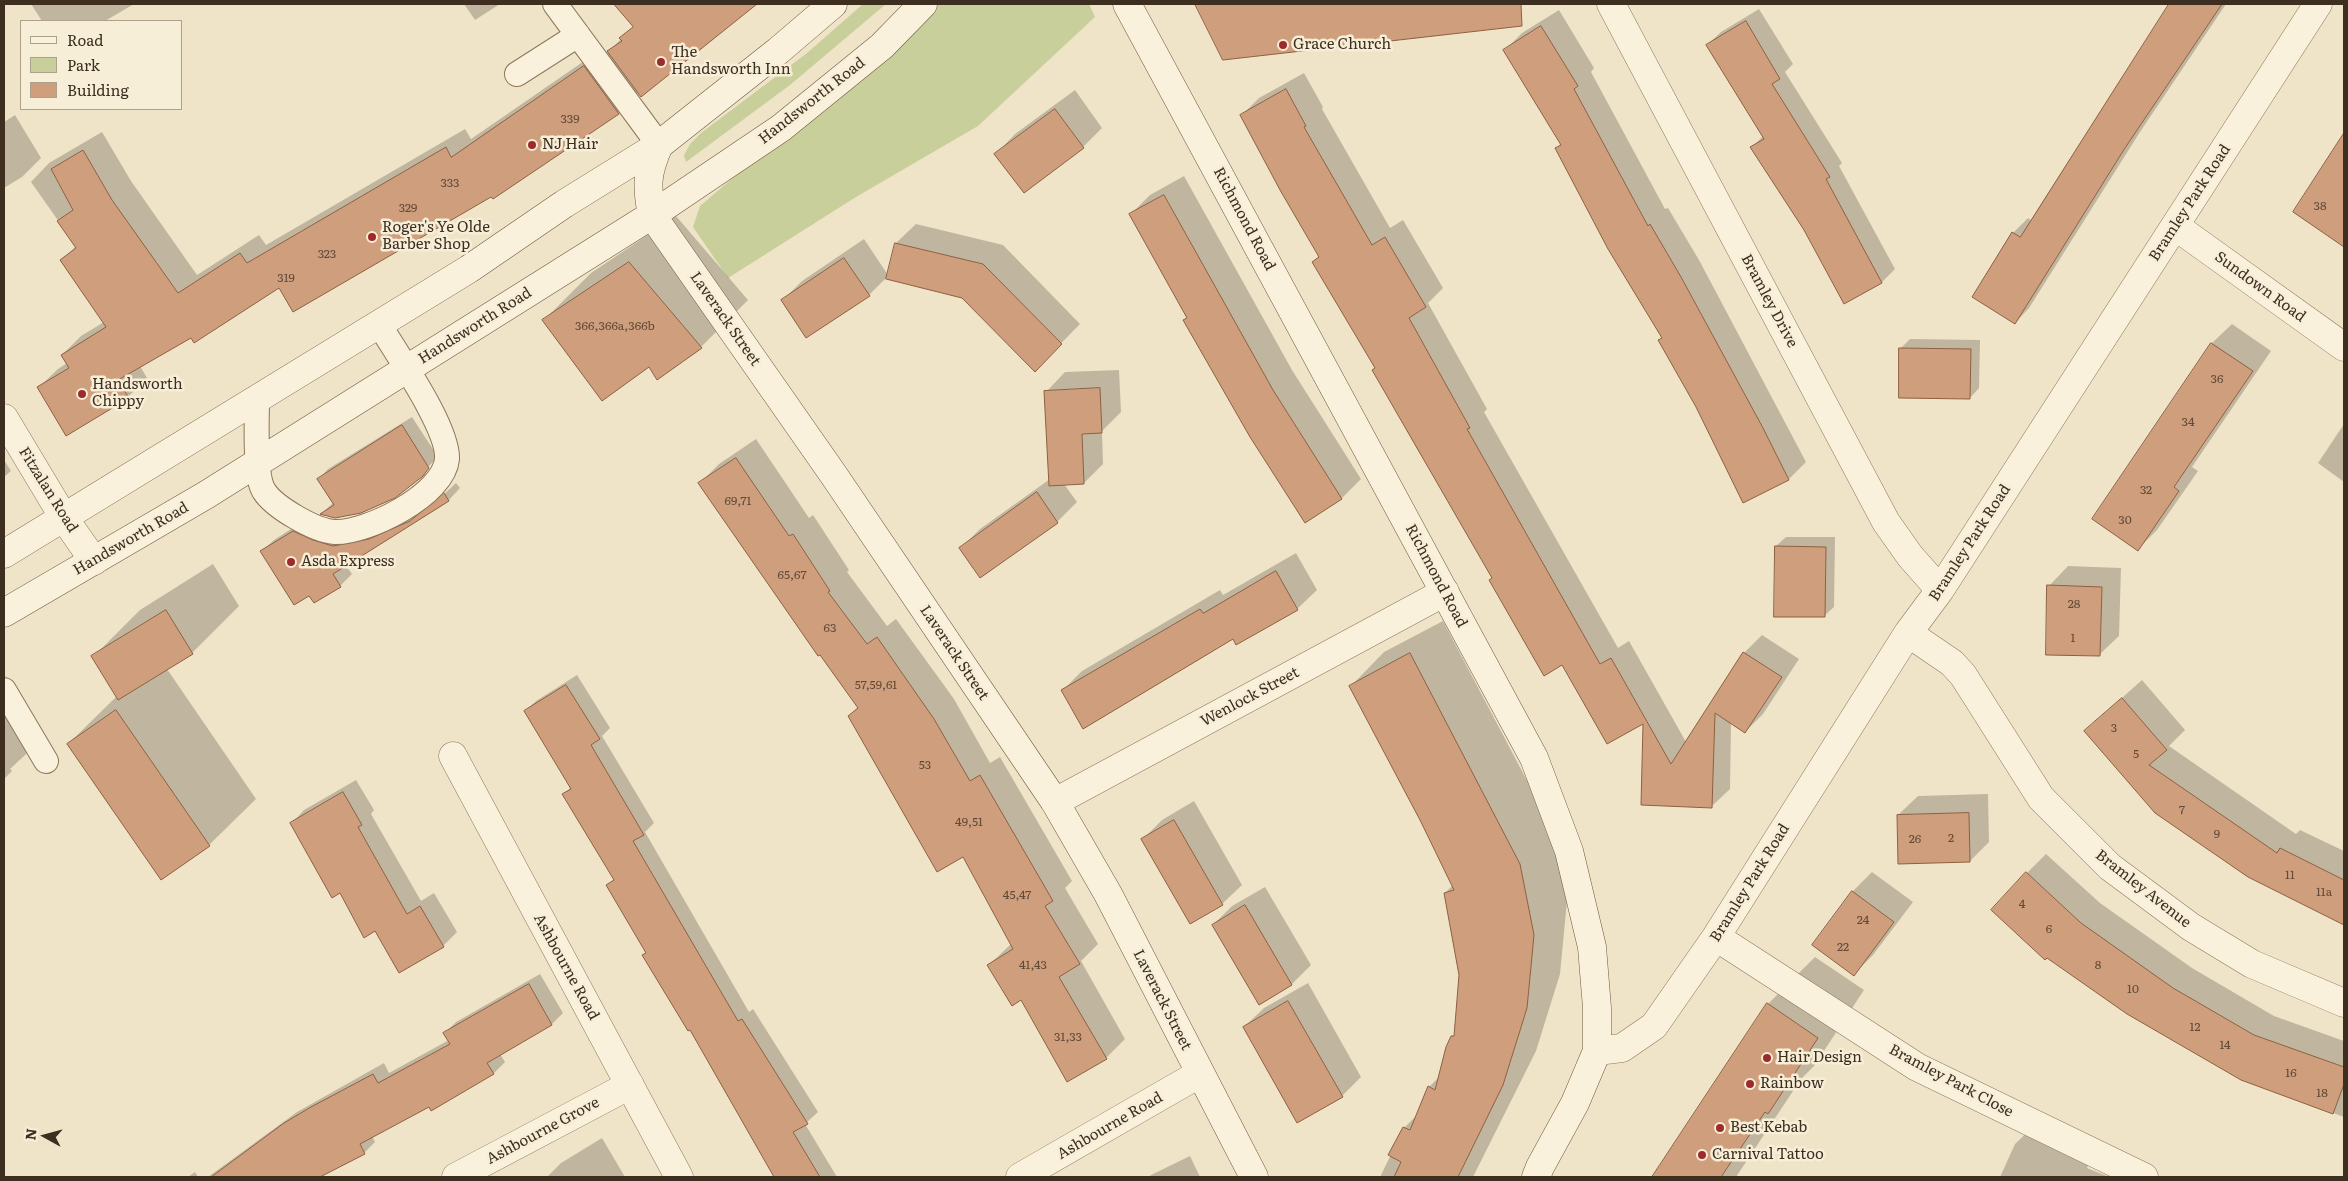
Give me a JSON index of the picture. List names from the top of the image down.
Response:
{
  "streets": {
    "street": [
      "Handsworth Road",
      "Bramley Park Road",
      "Richmond Road",
      "Sundown Road",
      "Bramley Drive",
      "Laverack Street",
      "Fitzalan Road",
      "Wenlock Street",
      "Bramley Avenue",
      "Ashbourne Road",
      "Bramley Park Close",
      "Ashbourne Grove"
    ]
  },
  "crossings": [
    ["Handsworth Road", "Laverack Street"],
    ["Handsworth Road", "Fitzalan Road"],
    ["Bramley Park Road", "Richmond Road"],
    ["Bramley Park Road", "Sundown Road"],
    ["Bramley Park Road", "Bramley Drive"],
    ["Bramley Park Road", "Bramley Avenue"],
    ["Bramley Park Road", "Bramley Park Close"],
    ["Richmond Road", "Wenlock Street"],
    ["Laverack Street", "Wenlock Street"],
    ["Laverack Street", "Ashbourne Road"],
    ["Ashbourne Road", "Ashbourne Grove"]
  ],
  "places": [
    "Grace Church",
    "The Handsworth Inn",
    "NJ Hair",
    "Roger's Ye Olde Barber Shop",
    "Handsworth Chippy",
    "Asda Express",
    "Hair Design",
    "Rainbow",
    "Best Kebab",
    "Carnival Tattoo"
  ],
  "house_numbers": [
    "339",
    "333",
    "38",
    "329",
    "323",
    "319",
    "366,366a,366b",
    "36",
    "34",
    "32",
    "69,71",
    "30",
    "65,67",
    "28",
    "63",
    "1",
    "57,59,61",
    "3",
    "5",
    "53",
    "7",
    "49,51",
    "9",
    "2",
    "26",
    "11",
    "11a",
    "45,47",
    "4",
    "24",
    "6",
    "22",
    "41,43",
    "8",
    "10",
    "12",
    "31,33",
    "14",
    "16",
    "18"
  ],
  "legend": ["Road", "Park", "Building"],
  "north": "left"
}
